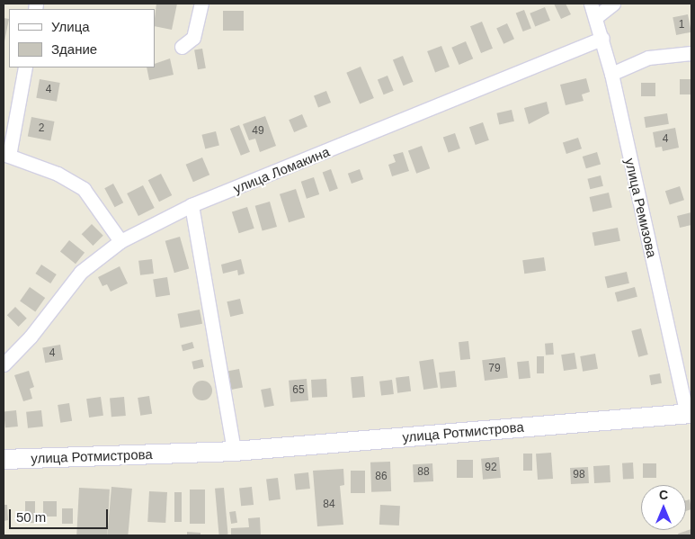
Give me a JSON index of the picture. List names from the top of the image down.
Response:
{
  "streets": {
    "street": ["улица Ломакина", "улица Ремизова", "улица Ротмистрова"]
  },
  "crossings": [
    ["улица Ломакина", "улица Ремизова"],
    ["улица Ремизова", "улица Ротмистрова"]
  ],
  "house_numbers": [
    "1",
    "4",
    "2",
    "49",
    "4",
    "4",
    "79",
    "65",
    "92",
    "88",
    "98",
    "86",
    "84"
  ],
  "legend": ["Улица", "Здание"],
  "scale_bar": "50 m",
  "north": "top"
}
